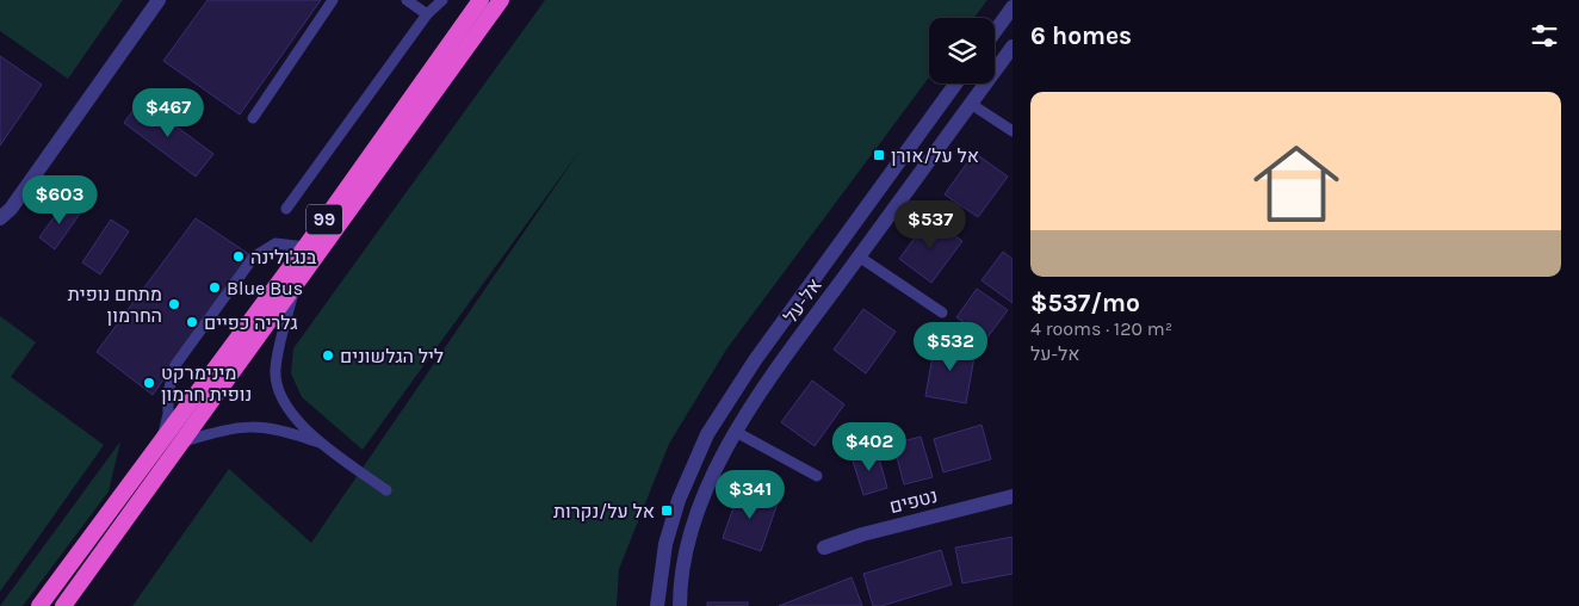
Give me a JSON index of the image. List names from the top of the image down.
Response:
{
  "streets": {
    "highway": ["99"],
    "street": ["אל-על", "נטפים"]
  },
  "places": {
    "transit": ["אל על/אורן", "אל על/נקרות"],
    "other": [
      "בנג'ולינה",
      "Blue Bus",
      "מתחם נופית החרמון",
      "גלריה כפיים",
      "ליל הגלשונים",
      "מינימרקט נופית חרמון"
    ]
  },
  "page": {
    "heading": "6 homes",
    "list": [
      {
        "name": "$537/mo",
        "note": "4 rooms · 120 m² · אל-על"
      }
    ],
    "price": [
      "$467",
      "$603",
      "$537",
      "$532",
      "$402",
      "$341"
    ]
  }
}
